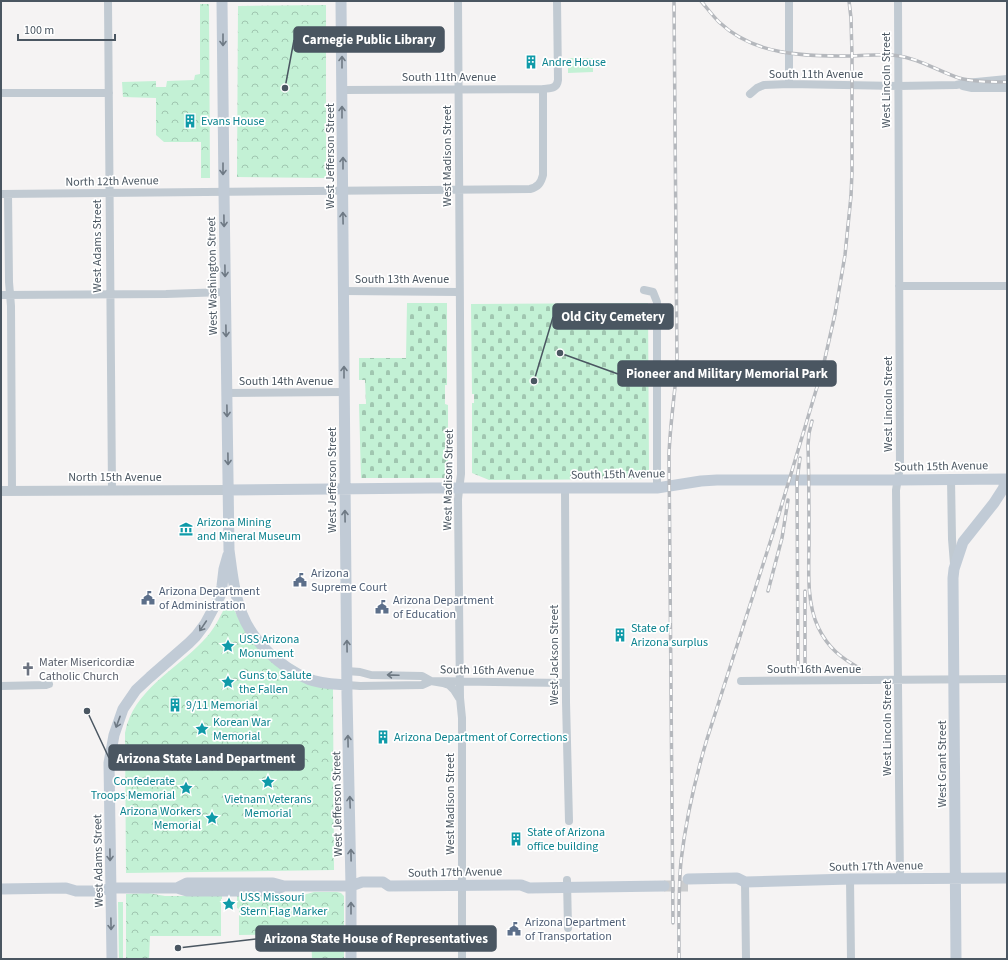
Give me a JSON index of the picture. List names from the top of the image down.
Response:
{
  "streets": {
    "main road": [
      "West Jefferson Street",
      "West Adams Street",
      "West Washington Street",
      "South 15th Avenue",
      "West Grant Street",
      "South 17th Avenue"
    ],
    "street": [
      "South 11th Avenue",
      "West Lincoln Street",
      "West Madison Street",
      "North 12th Avenue",
      "South 13th Avenue",
      "South 14th Avenue",
      "North 15th Avenue",
      "West Jackson Street",
      "South 16th Avenue"
    ]
  },
  "crossings": [
    ["South 11th Avenue", "West Lincoln Street"],
    ["South 11th Avenue", "West Jefferson Street"],
    ["South 11th Avenue", "West Madison Street"],
    ["South 11th Avenue", "North 12th Avenue"],
    ["West Lincoln Street", "South 15th Avenue"],
    ["West Lincoln Street", "South 16th Avenue"],
    ["West Lincoln Street", "South 17th Avenue"],
    ["West Jefferson Street", "North 12th Avenue"],
    ["West Jefferson Street", "West Washington Street"],
    ["West Jefferson Street", "South 13th Avenue"],
    ["West Jefferson Street", "South 14th Avenue"],
    ["West Jefferson Street", "South 15th Avenue"],
    ["West Jefferson Street", "South 16th Avenue"],
    ["West Jefferson Street", "South 17th Avenue"],
    ["West Madison Street", "North 12th Avenue"],
    ["West Madison Street", "South 13th Avenue"],
    ["West Madison Street", "South 15th Avenue"],
    ["West Madison Street", "South 16th Avenue"],
    ["West Madison Street", "South 17th Avenue"],
    ["North 12th Avenue", "West Adams Street"],
    ["North 12th Avenue", "West Washington Street"],
    ["West Adams Street", "West Washington Street"],
    ["West Adams Street", "North 15th Avenue"],
    ["West Adams Street", "South 17th Avenue"],
    ["West Washington Street", "South 14th Avenue"],
    ["West Washington Street", "South 15th Avenue"],
    ["West Washington Street", "North 15th Avenue"],
    ["West Washington Street", "South 16th Avenue"],
    ["South 15th Avenue", "North 15th Avenue"],
    ["South 15th Avenue", "West Jackson Street"],
    ["South 15th Avenue", "West Grant Street"],
    ["West Jackson Street", "South 16th Avenue"],
    ["South 16th Avenue", "West Grant Street"],
    ["West Grant Street", "South 17th Avenue"]
  ],
  "one_way": ["West Jefferson Street", "West Washington Street"],
  "places": {
    "building": [
      "Andre House",
      "Evans House",
      "State of Arizona surplus",
      "9/11 Memorial",
      "Arizona Department of Corrections",
      "State of Arizona office building"
    ],
    "other": [
      "Carnegie Public Library",
      "Pioneer and Military Memorial Park",
      "Old City Cemetery",
      "Arizona State Land Department",
      "Arizona State House of Representatives"
    ],
    "museum": ["Arizona Mining and Mineral Museum"],
    "public building": [
      "Arizona Supreme Court",
      "Arizona Department of Administration",
      "Arizona Department of Education",
      "Arizona Department of Transportation"
    ],
    "place": [
      "USS Arizona Monument",
      "Guns to Salute the Fallen",
      "Korean War Memorial",
      "Vietnam Veterans Memorial",
      "Confederate Troops Memorial",
      "Arizona Workers Memorial",
      "USS Missouri Stern Flag Marker"
    ],
    "church": ["Mater Misericordiæ Catholic Church"]
  },
  "scale_bar": "100 m"
}
